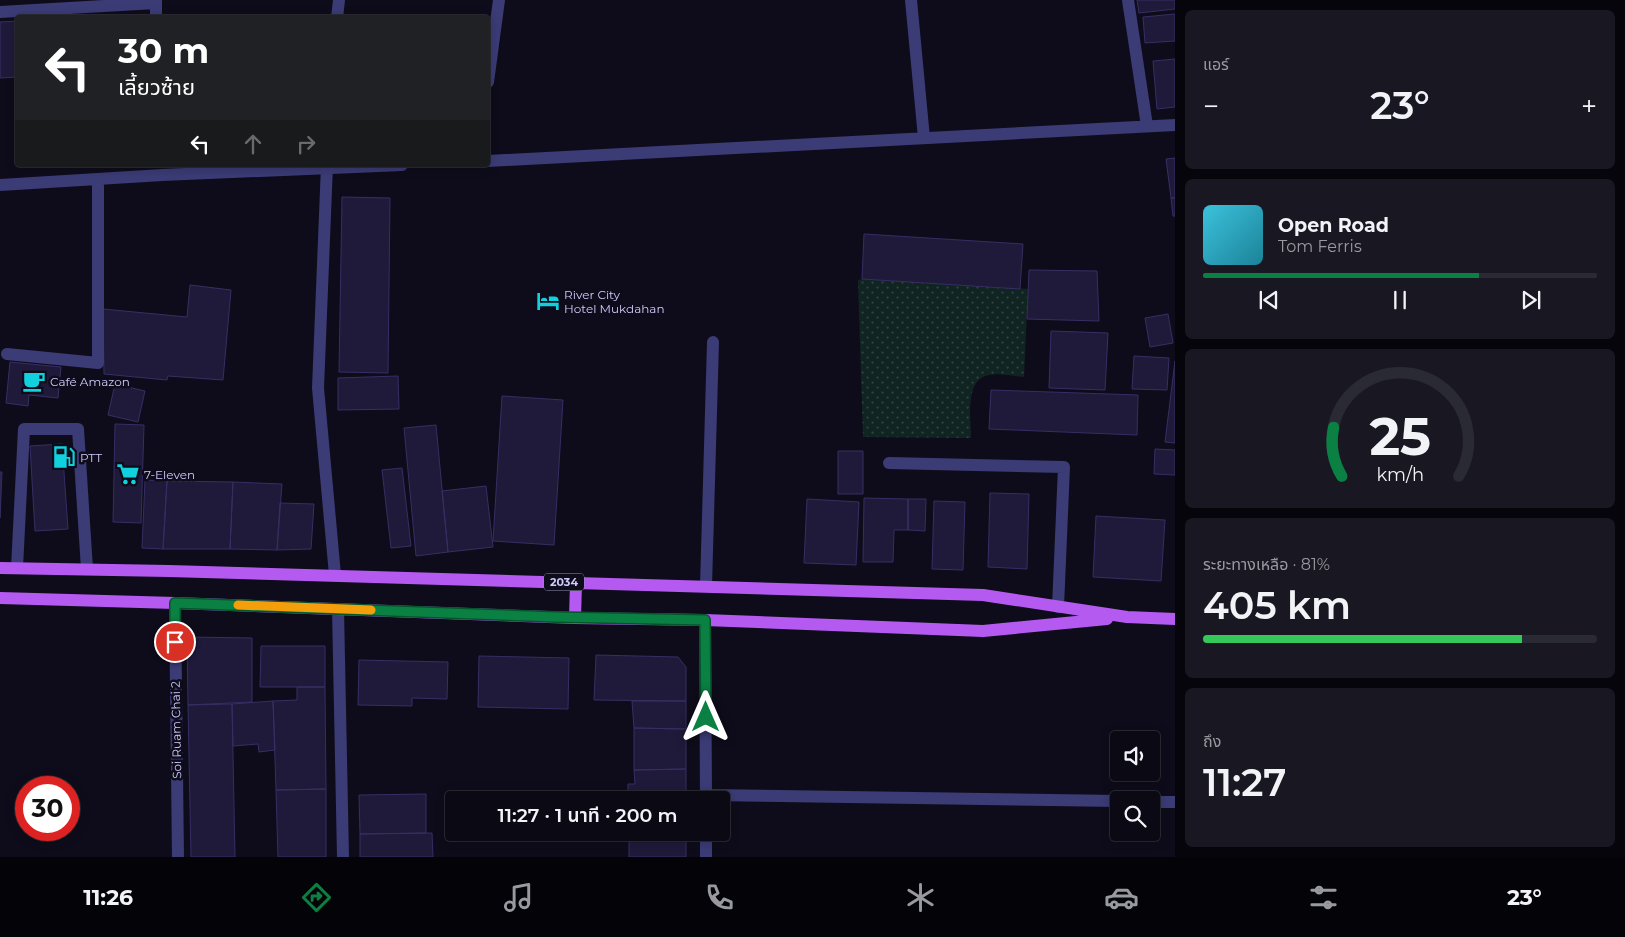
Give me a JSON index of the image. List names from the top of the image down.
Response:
{
  "streets": {
    "main road": ["2034"],
    "street": ["Soi Ruam Chai 2"]
  },
  "places": {
    "hotel": ["River City Hotel Mukdahan"],
    "cafe": ["Café Amazon"],
    "fuel station": ["PTT"],
    "supermarket": ["7-Eleven"]
  },
  "page": {
    "tile": [
      "แอร์",
      ["ระยะทางเหลือ · 81%", "405 km"],
      ["ถึง", "11:27"]
    ],
    "turn": ["30 m", "เลี้ยวซ้าย"],
    "heat": ["−", "23°", "+"],
    "song": ["Open Road", "Tom Ferris"],
    "limit": "30",
    "trip": "11:27 · 1 นาที · 200 m",
    "tabs": ["11:26", "23°"],
    "gauge": ["25", "km/h"]
  }
}
